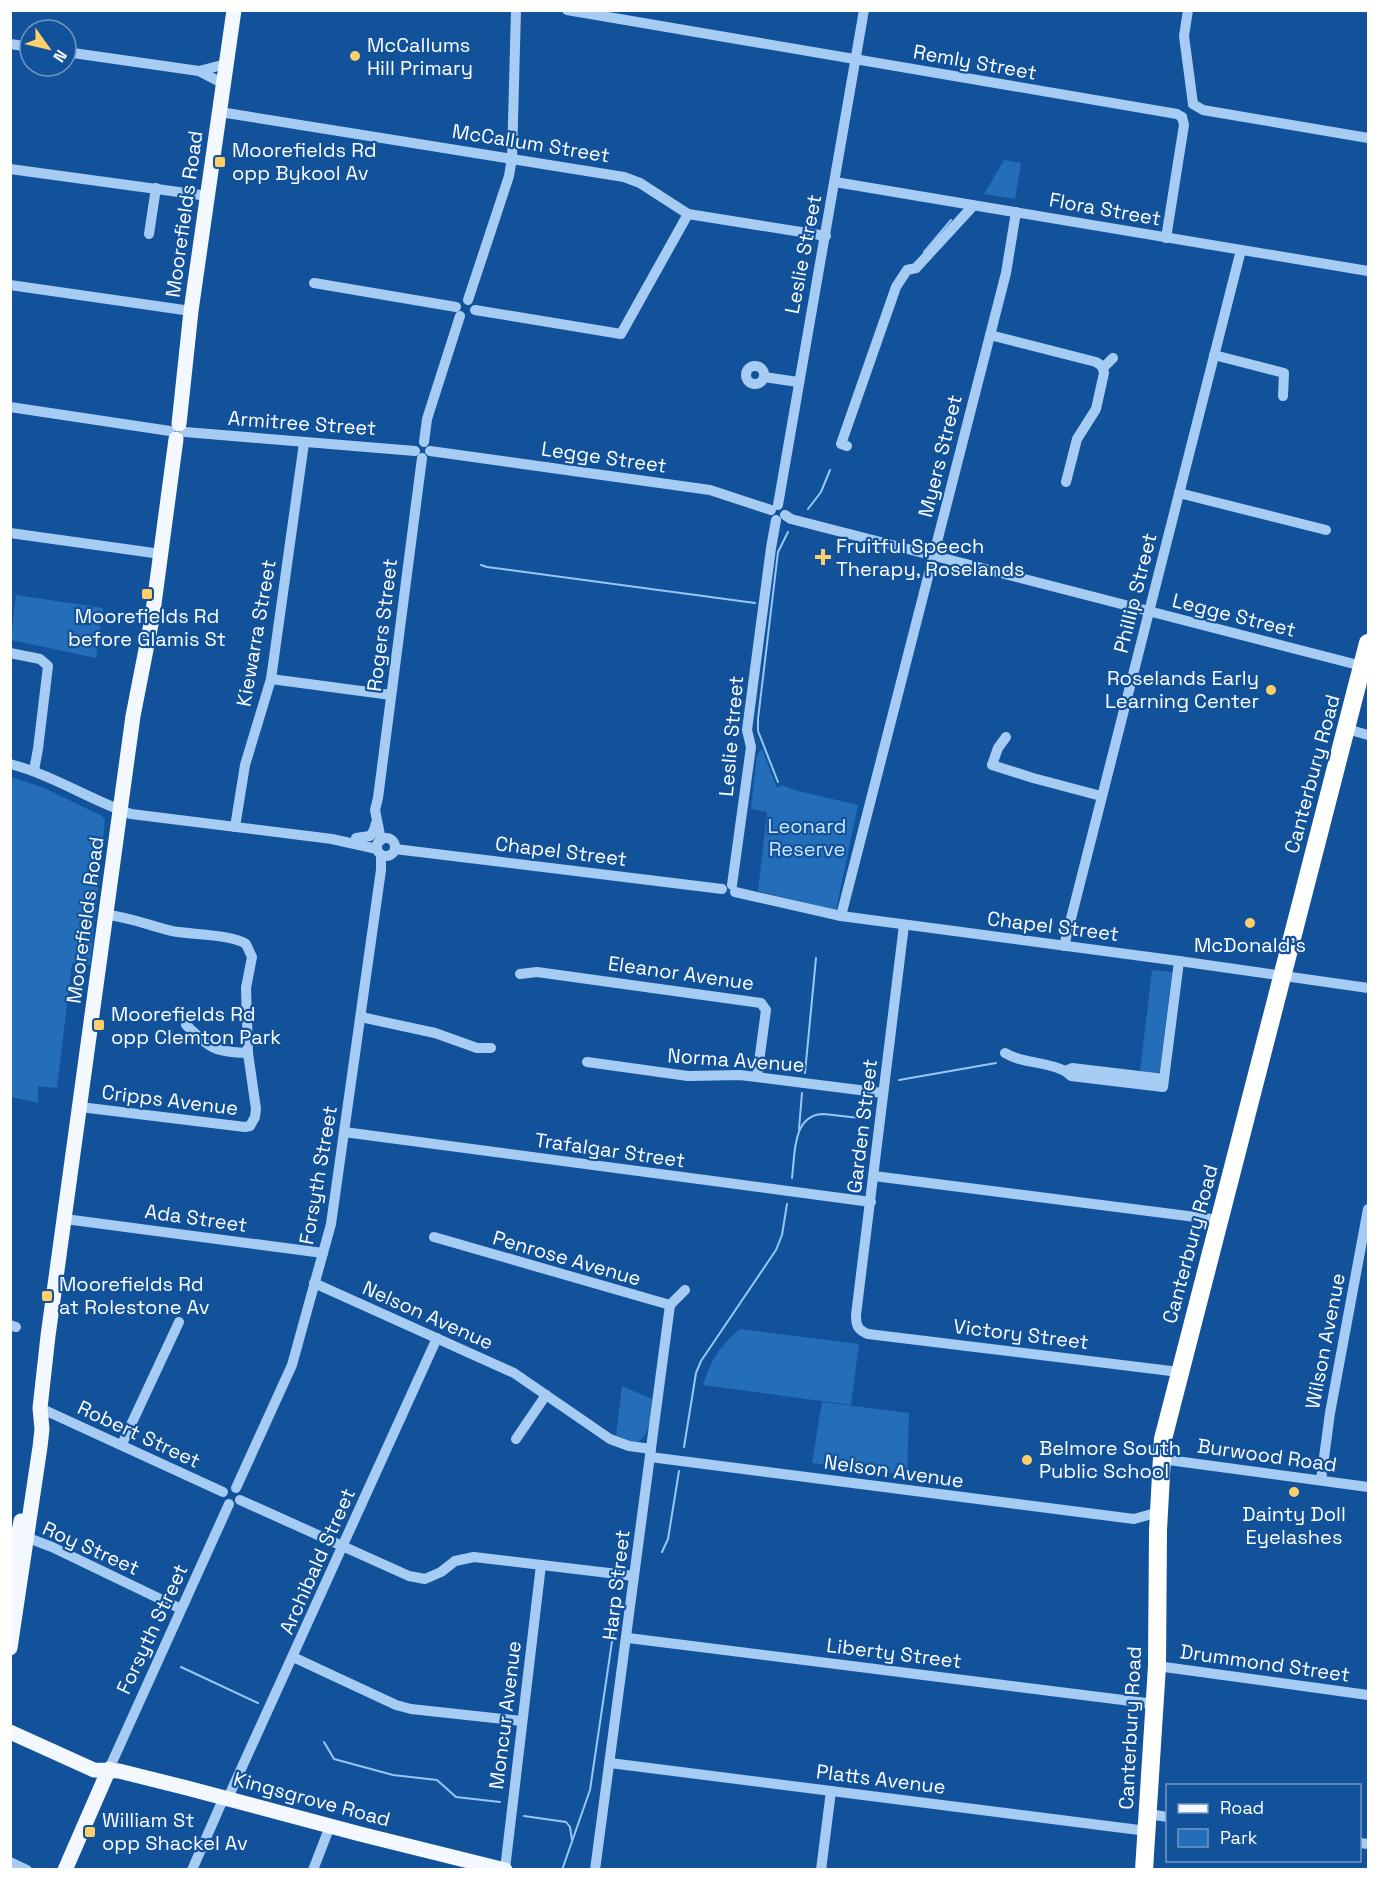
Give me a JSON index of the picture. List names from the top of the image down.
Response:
{
  "streets": {
    "highway": ["Canterbury Road"],
    "main road": ["Moorefields Road", "Kingsgrove Road"],
    "street": [
      "Remly Street",
      "McCallum Street",
      "Flora Street",
      "Leslie Street",
      "Armitree Street",
      "Myers Street",
      "Legge Street",
      "Phillip Street",
      "Rogers Street",
      "Kiewarra Street",
      "Chapel Street",
      "Eleanor Avenue",
      "Norma Avenue",
      "Cripps Avenue",
      "Garden Street",
      "Trafalgar Street",
      "Forsyth Street",
      "Ada Street",
      "Penrose Avenue",
      "Nelson Avenue",
      "Victory Street",
      "Wilson Avenue",
      "Robert Street",
      "Burwood Road",
      "Roy Street",
      "Archibald Street",
      "Harp Street",
      "Liberty Street",
      "Drummond Street",
      "Moncur Avenue",
      "Platts Avenue"
    ]
  },
  "crossings": [
    ["Remly Street", "Leslie Street"],
    ["McCallum Street", "Moorefields Road"],
    ["McCallum Street", "Leslie Street"],
    ["Flora Street", "Leslie Street"],
    ["Flora Street", "Myers Street"],
    ["Flora Street", "Phillip Street"],
    ["Moorefields Road", "Armitree Street"],
    ["Moorefields Road", "Cripps Avenue"],
    ["Moorefields Road", "Ada Street"],
    ["Moorefields Road", "Robert Street"],
    ["Moorefields Road", "Roy Street"],
    ["Leslie Street", "Legge Street"],
    ["Leslie Street", "Chapel Street"],
    ["Armitree Street", "Legge Street"],
    ["Armitree Street", "Rogers Street"],
    ["Armitree Street", "Kiewarra Street"],
    ["Myers Street", "Legge Street"],
    ["Myers Street", "Chapel Street"],
    ["Legge Street", "Phillip Street"],
    ["Legge Street", "Rogers Street"],
    ["Legge Street", "Canterbury Road"],
    ["Phillip Street", "Chapel Street"],
    ["Rogers Street", "Chapel Street"],
    ["Rogers Street", "Forsyth Street"],
    ["Canterbury Road", "Chapel Street"],
    ["Canterbury Road", "Nelson Avenue"],
    ["Canterbury Road", "Victory Street"],
    ["Canterbury Road", "Burwood Road"],
    ["Canterbury Road", "Liberty Street"],
    ["Canterbury Road", "Drummond Street"],
    ["Canterbury Road", "Platts Avenue"],
    ["Chapel Street", "Garden Street"],
    ["Chapel Street", "Forsyth Street"],
    ["Eleanor Avenue", "Norma Avenue"],
    ["Norma Avenue", "Garden Street"],
    ["Garden Street", "Trafalgar Street"],
    ["Garden Street", "Victory Street"],
    ["Trafalgar Street", "Forsyth Street"],
    ["Forsyth Street", "Ada Street"],
    ["Forsyth Street", "Nelson Avenue"],
    ["Forsyth Street", "Robert Street"],
    ["Forsyth Street", "Roy Street"],
    ["Forsyth Street", "Kingsgrove Road"],
    ["Penrose Avenue", "Harp Street"],
    ["Nelson Avenue", "Archibald Street"],
    ["Nelson Avenue", "Harp Street"],
    ["Wilson Avenue", "Burwood Road"],
    ["Archibald Street", "Kingsgrove Road"],
    ["Harp Street", "Liberty Street"],
    ["Harp Street", "Platts Avenue"],
    ["Moncur Avenue", "Kingsgrove Road"]
  ],
  "parks": ["Leonard Reserve"],
  "places": {
    "other": [
      "McCallums Hill Primary",
      "Roselands Early Learning Center",
      "McDonald's",
      "Belmore South Public School",
      "Dainty Doll Eyelashes"
    ],
    "transit": [
      "Moorefields Rd opp Bykool Av",
      "Moorefields Rd before Glamis St",
      "Moorefields Rd opp Clemton Park",
      "Moorefields Rd at Rolestone Av",
      "William St opp Shackel Av"
    ],
    "health": ["Fruitful Speech Therapy, Roselands"]
  },
  "legend": ["Road", "Park"],
  "north": "bottom right"
}
